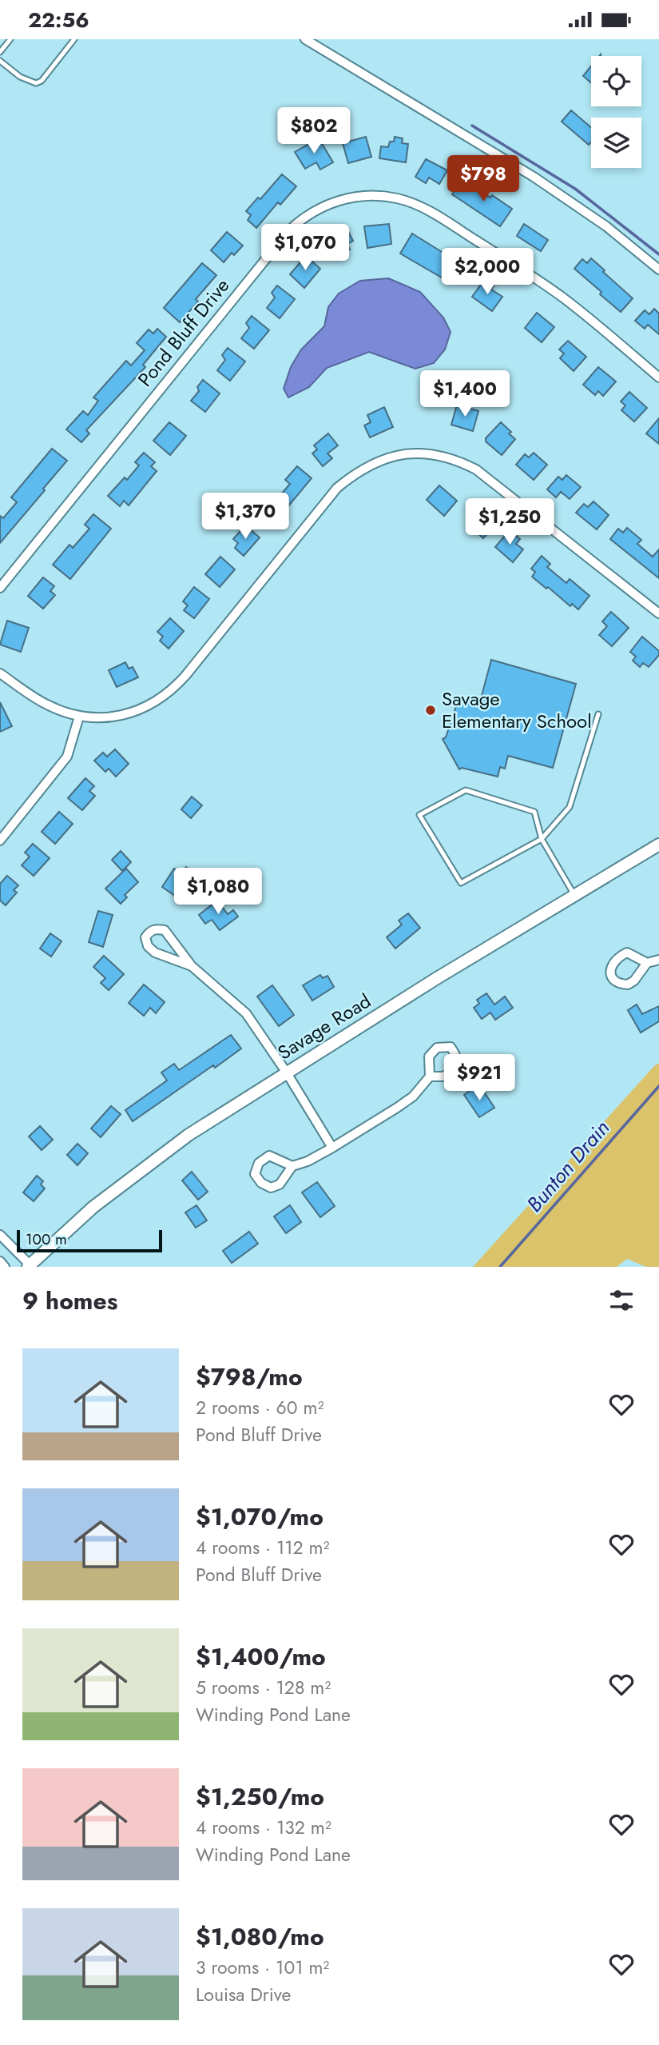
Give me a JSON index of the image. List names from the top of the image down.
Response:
{
  "streets": {
    "street": ["Pond Bluff Drive", "Savage Road"]
  },
  "water": ["Bunton Drain"],
  "places": ["Savage Elementary School"],
  "scale_bar": "100 m",
  "page": {
    "status": "22:56",
    "price": [
      "$802",
      "$798",
      "$1,070",
      "$2,000",
      "$1,400",
      "$1,370",
      "$1,250",
      "$1,080",
      "$921"
    ],
    "scale": "100 m",
    "heading": "9 homes",
    "list": [
      {
        "name": "$798/mo",
        "note": "2 rooms · 60 m² · Pond Bluff Drive"
      },
      {
        "name": "$1,070/mo",
        "note": "4 rooms · 112 m² · Pond Bluff Drive"
      },
      {
        "name": "$1,400/mo",
        "note": "5 rooms · 128 m² · Winding Pond Lane"
      },
      {
        "name": "$1,250/mo",
        "note": "4 rooms · 132 m² · Winding Pond Lane"
      },
      {
        "name": "$1,080/mo",
        "note": "3 rooms · 101 m² · Louisa Drive"
      }
    ]
  }
}
